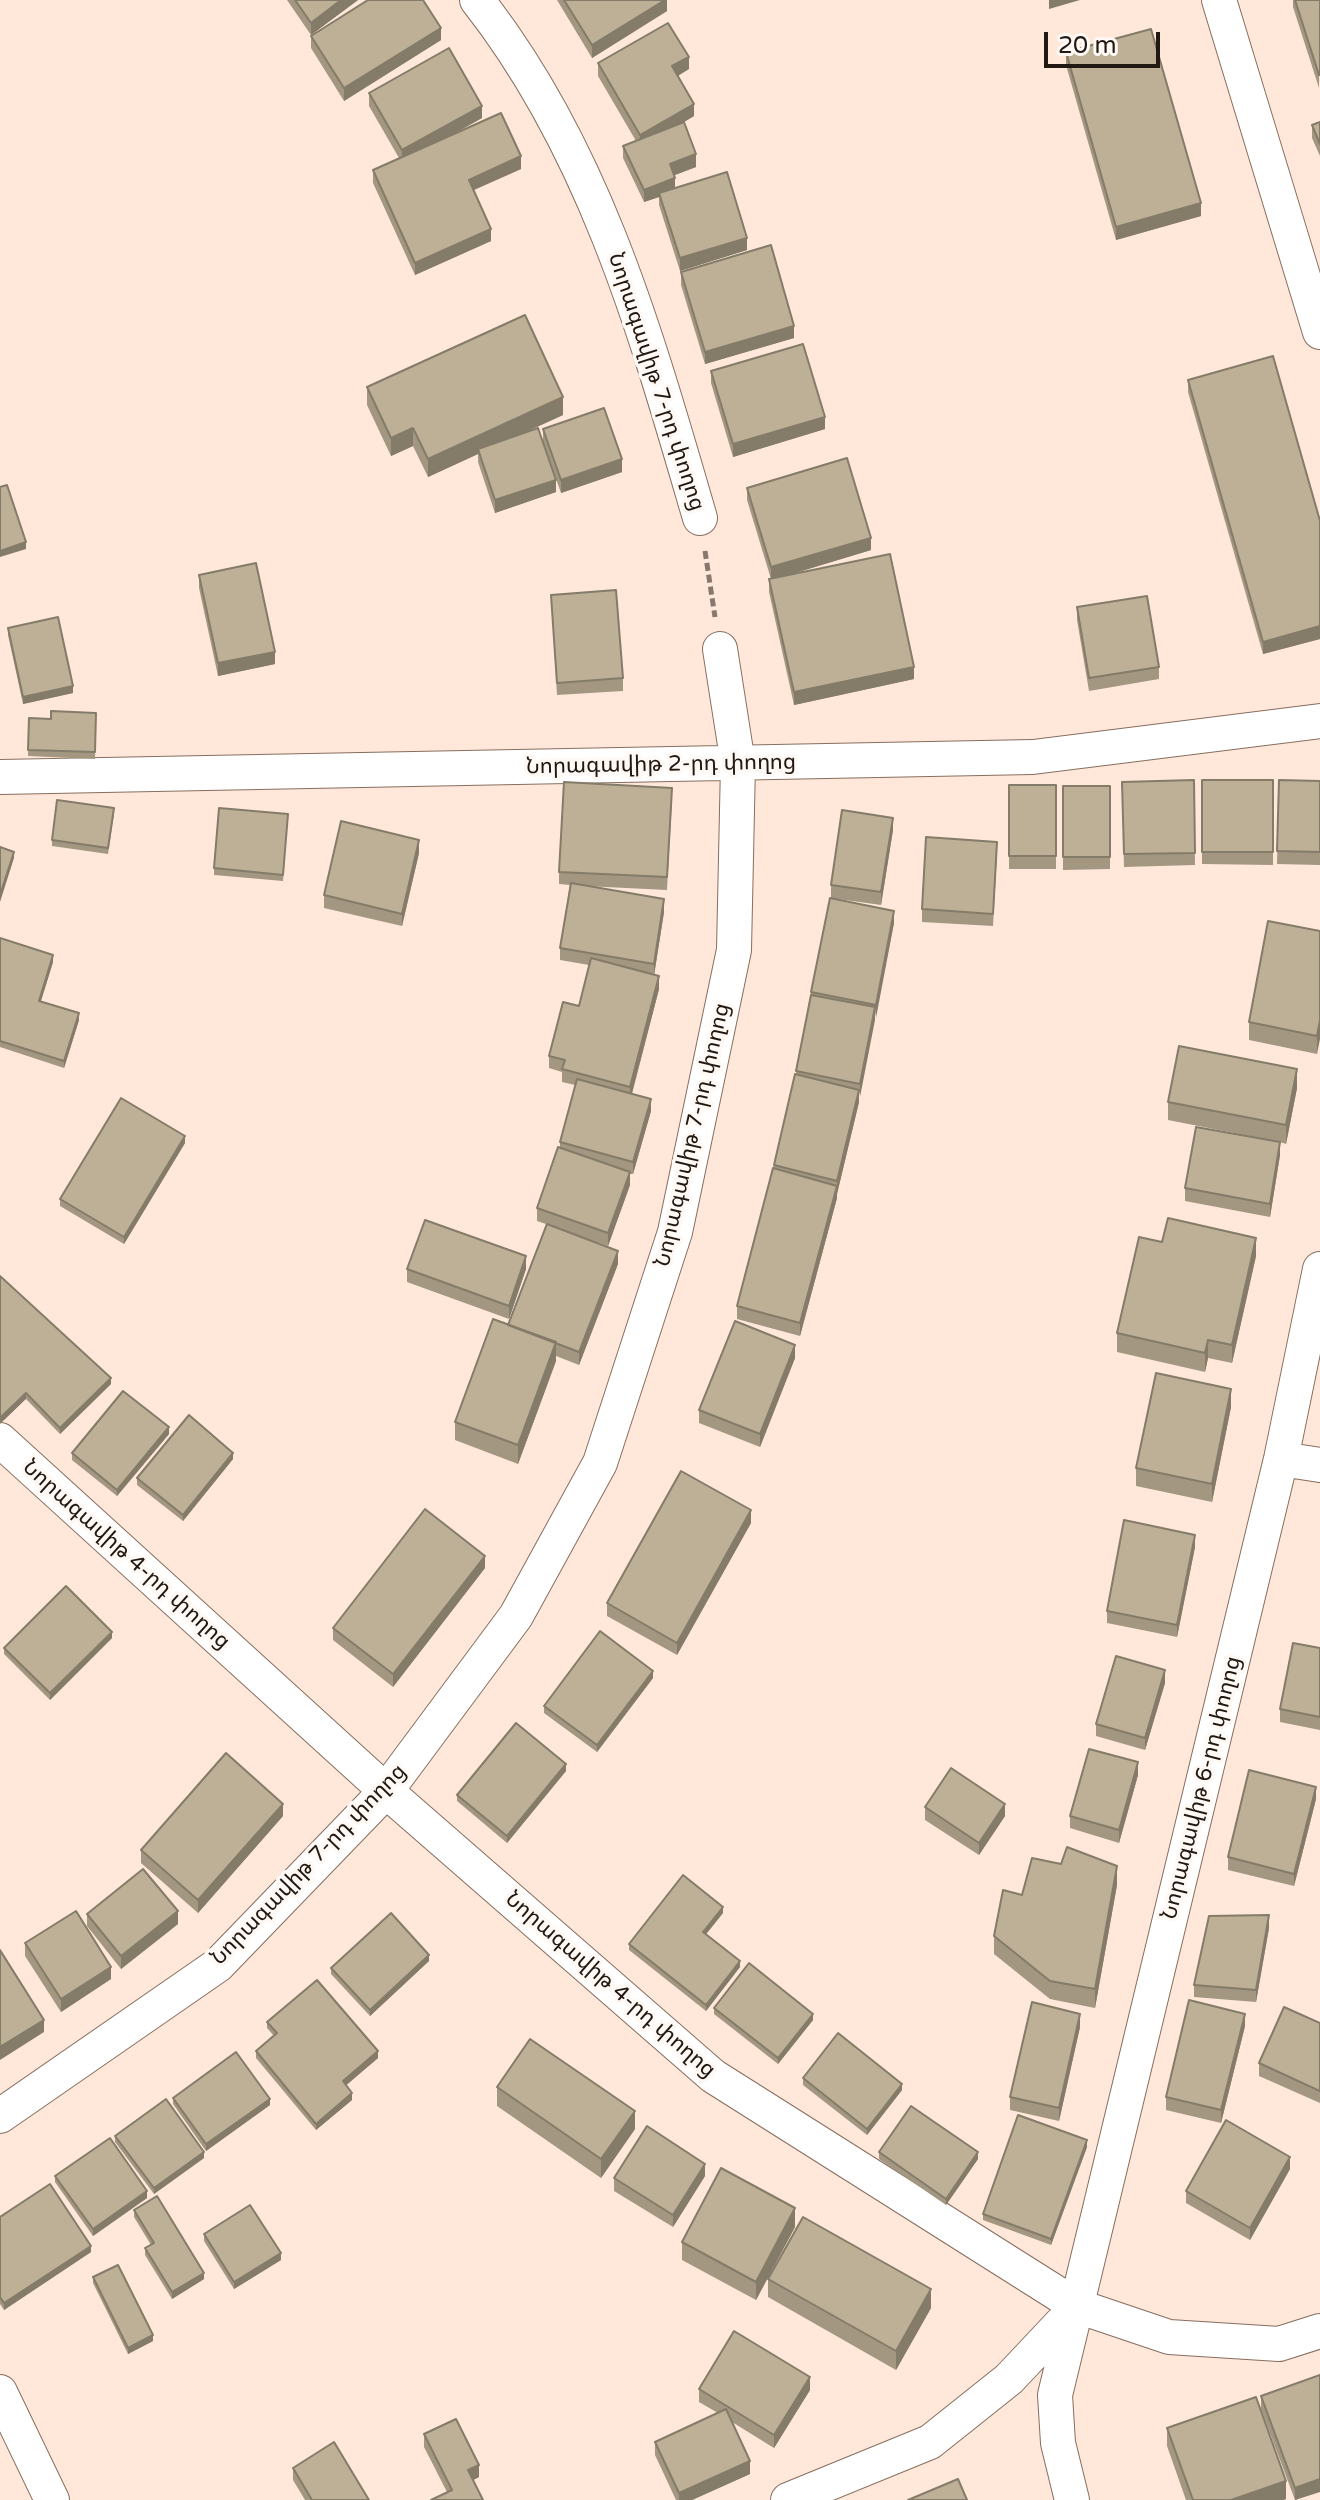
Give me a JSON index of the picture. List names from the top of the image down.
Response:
{
  "streets": {
    "street": [
      "Նորագավիթ 7-րդ փողոց",
      "Նորագավիթ 2-րդ փողոց",
      "Նորագավիթ 4-րդ փողոց",
      "Նորագավիթ 6-րդ փողոց"
    ]
  },
  "crossings": [
    ["Նորագավիթ 7-րդ փողոց", "Նորագավիթ 2-րդ փողոց"],
    ["Նորագավիթ 7-րդ փողոց", "Նորագավիթ 4-րդ փողոց"],
    ["Նորագավիթ 4-րդ փողոց", "Նորագավիթ 6-րդ փողոց"]
  ],
  "scale_bar": "20 m"
}
